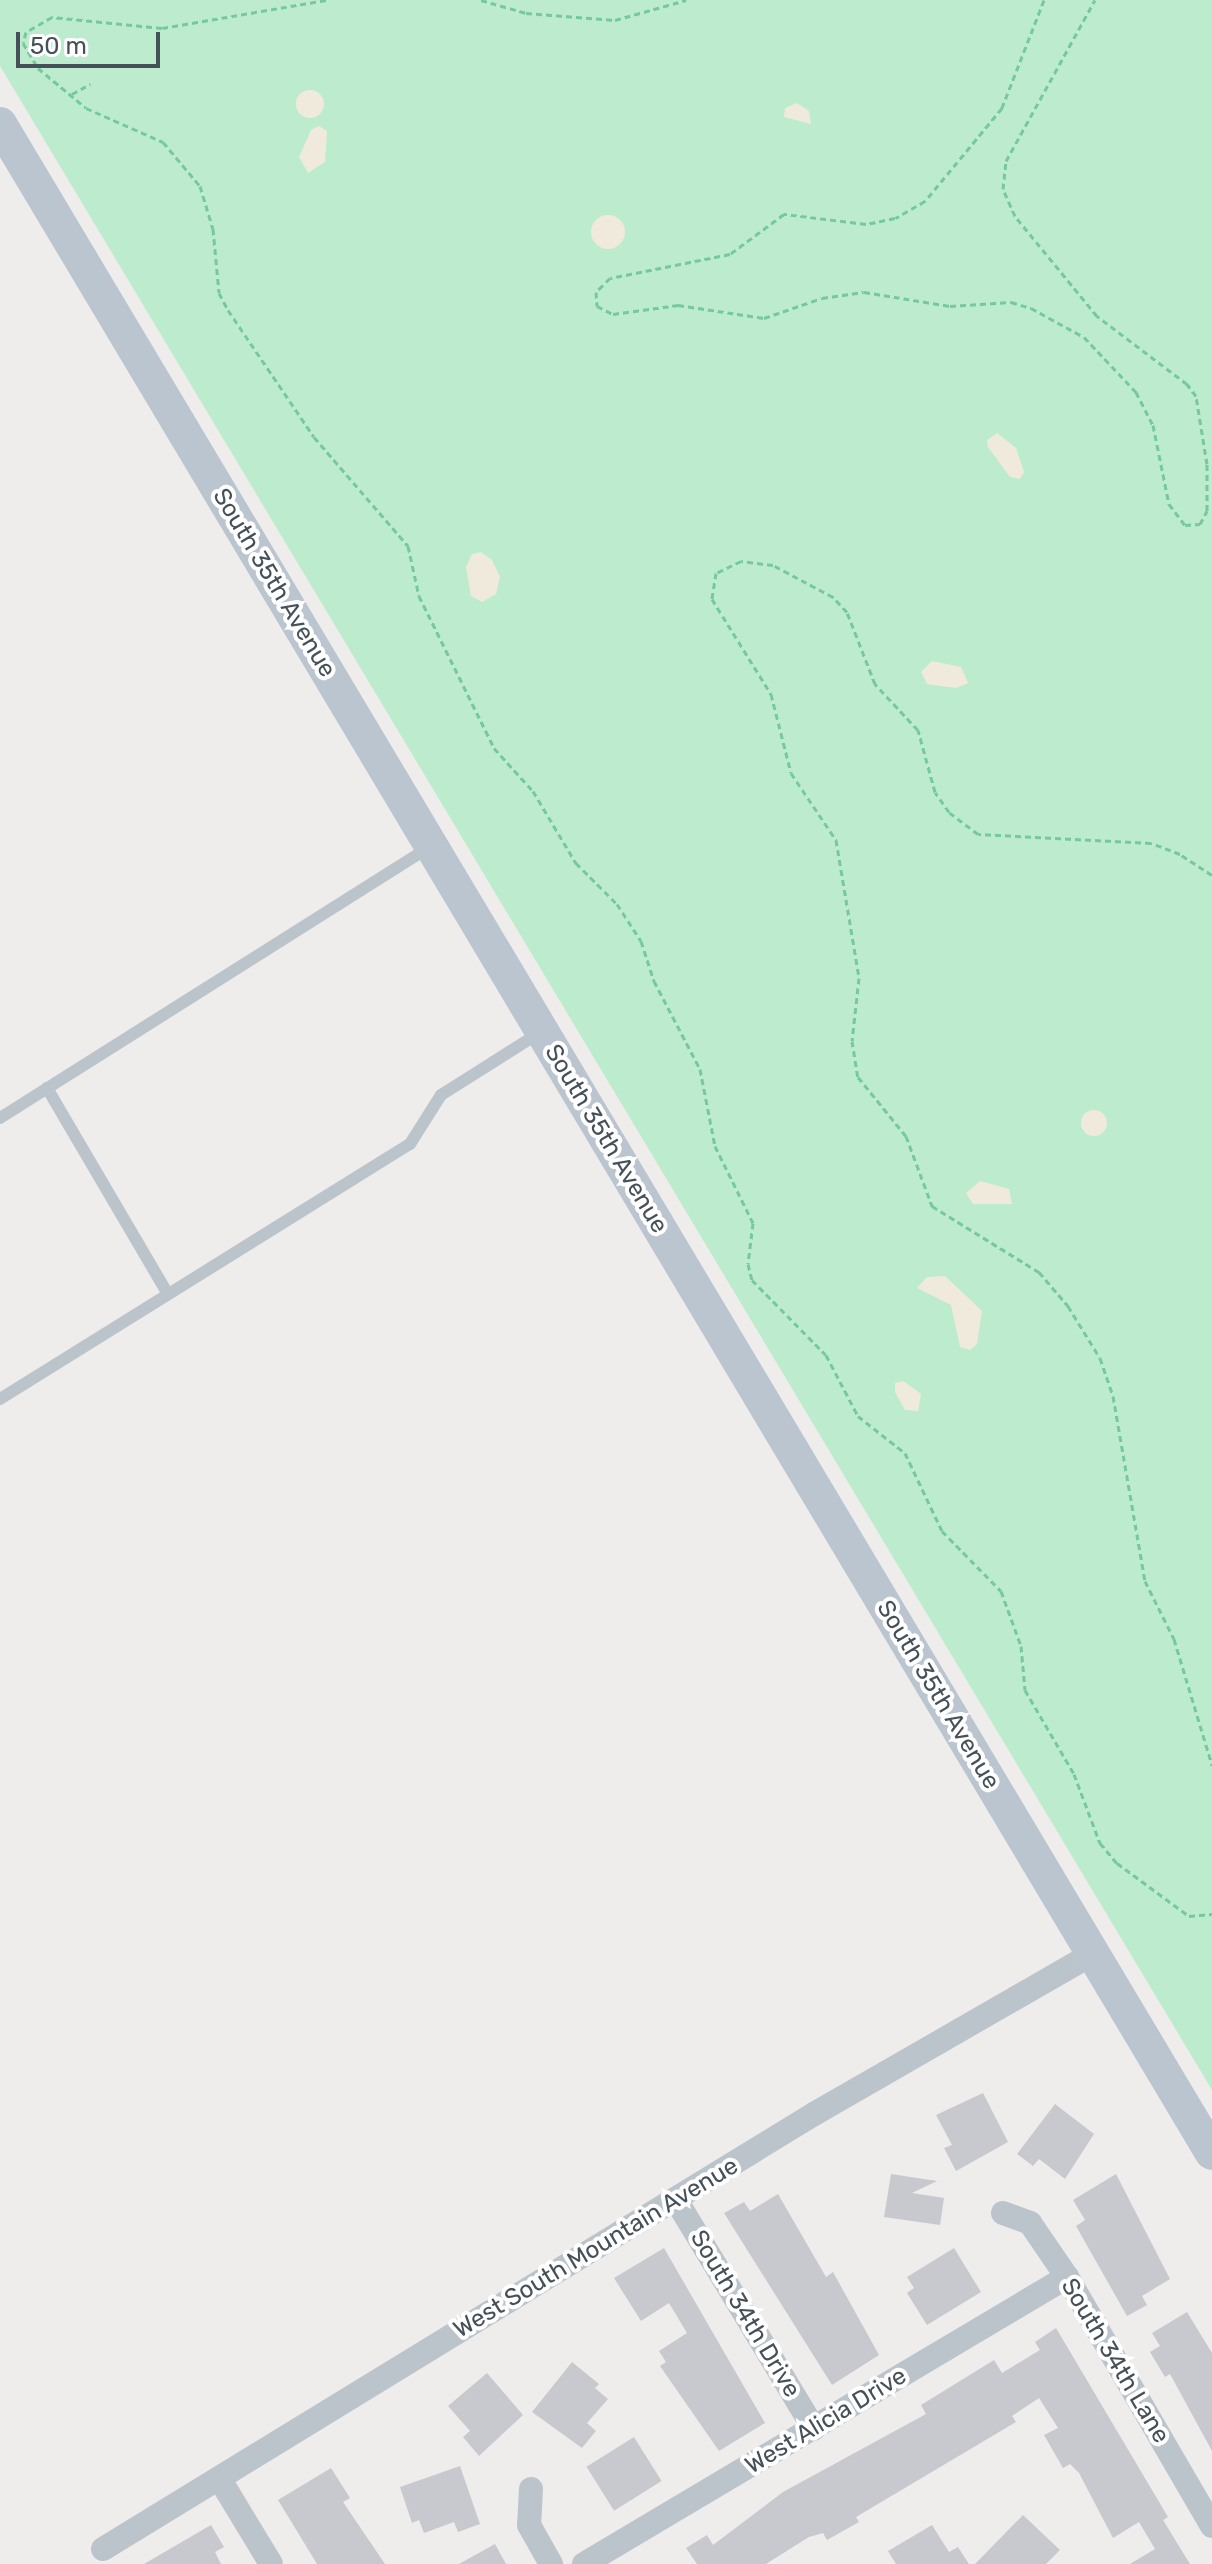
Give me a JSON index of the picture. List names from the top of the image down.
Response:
{
  "streets": {
    "main road": ["South 35th Avenue"],
    "street": [
      "West South Mountain Avenue",
      "South 34th Drive",
      "South 34th Lane",
      "West Alicia Drive"
    ]
  },
  "crossings": [
    ["South 35th Avenue", "West South Mountain Avenue"],
    ["West South Mountain Avenue", "South 34th Drive"],
    ["South 34th Drive", "West Alicia Drive"],
    ["South 34th Lane", "West Alicia Drive"]
  ],
  "scale_bar": "50 m"
}
